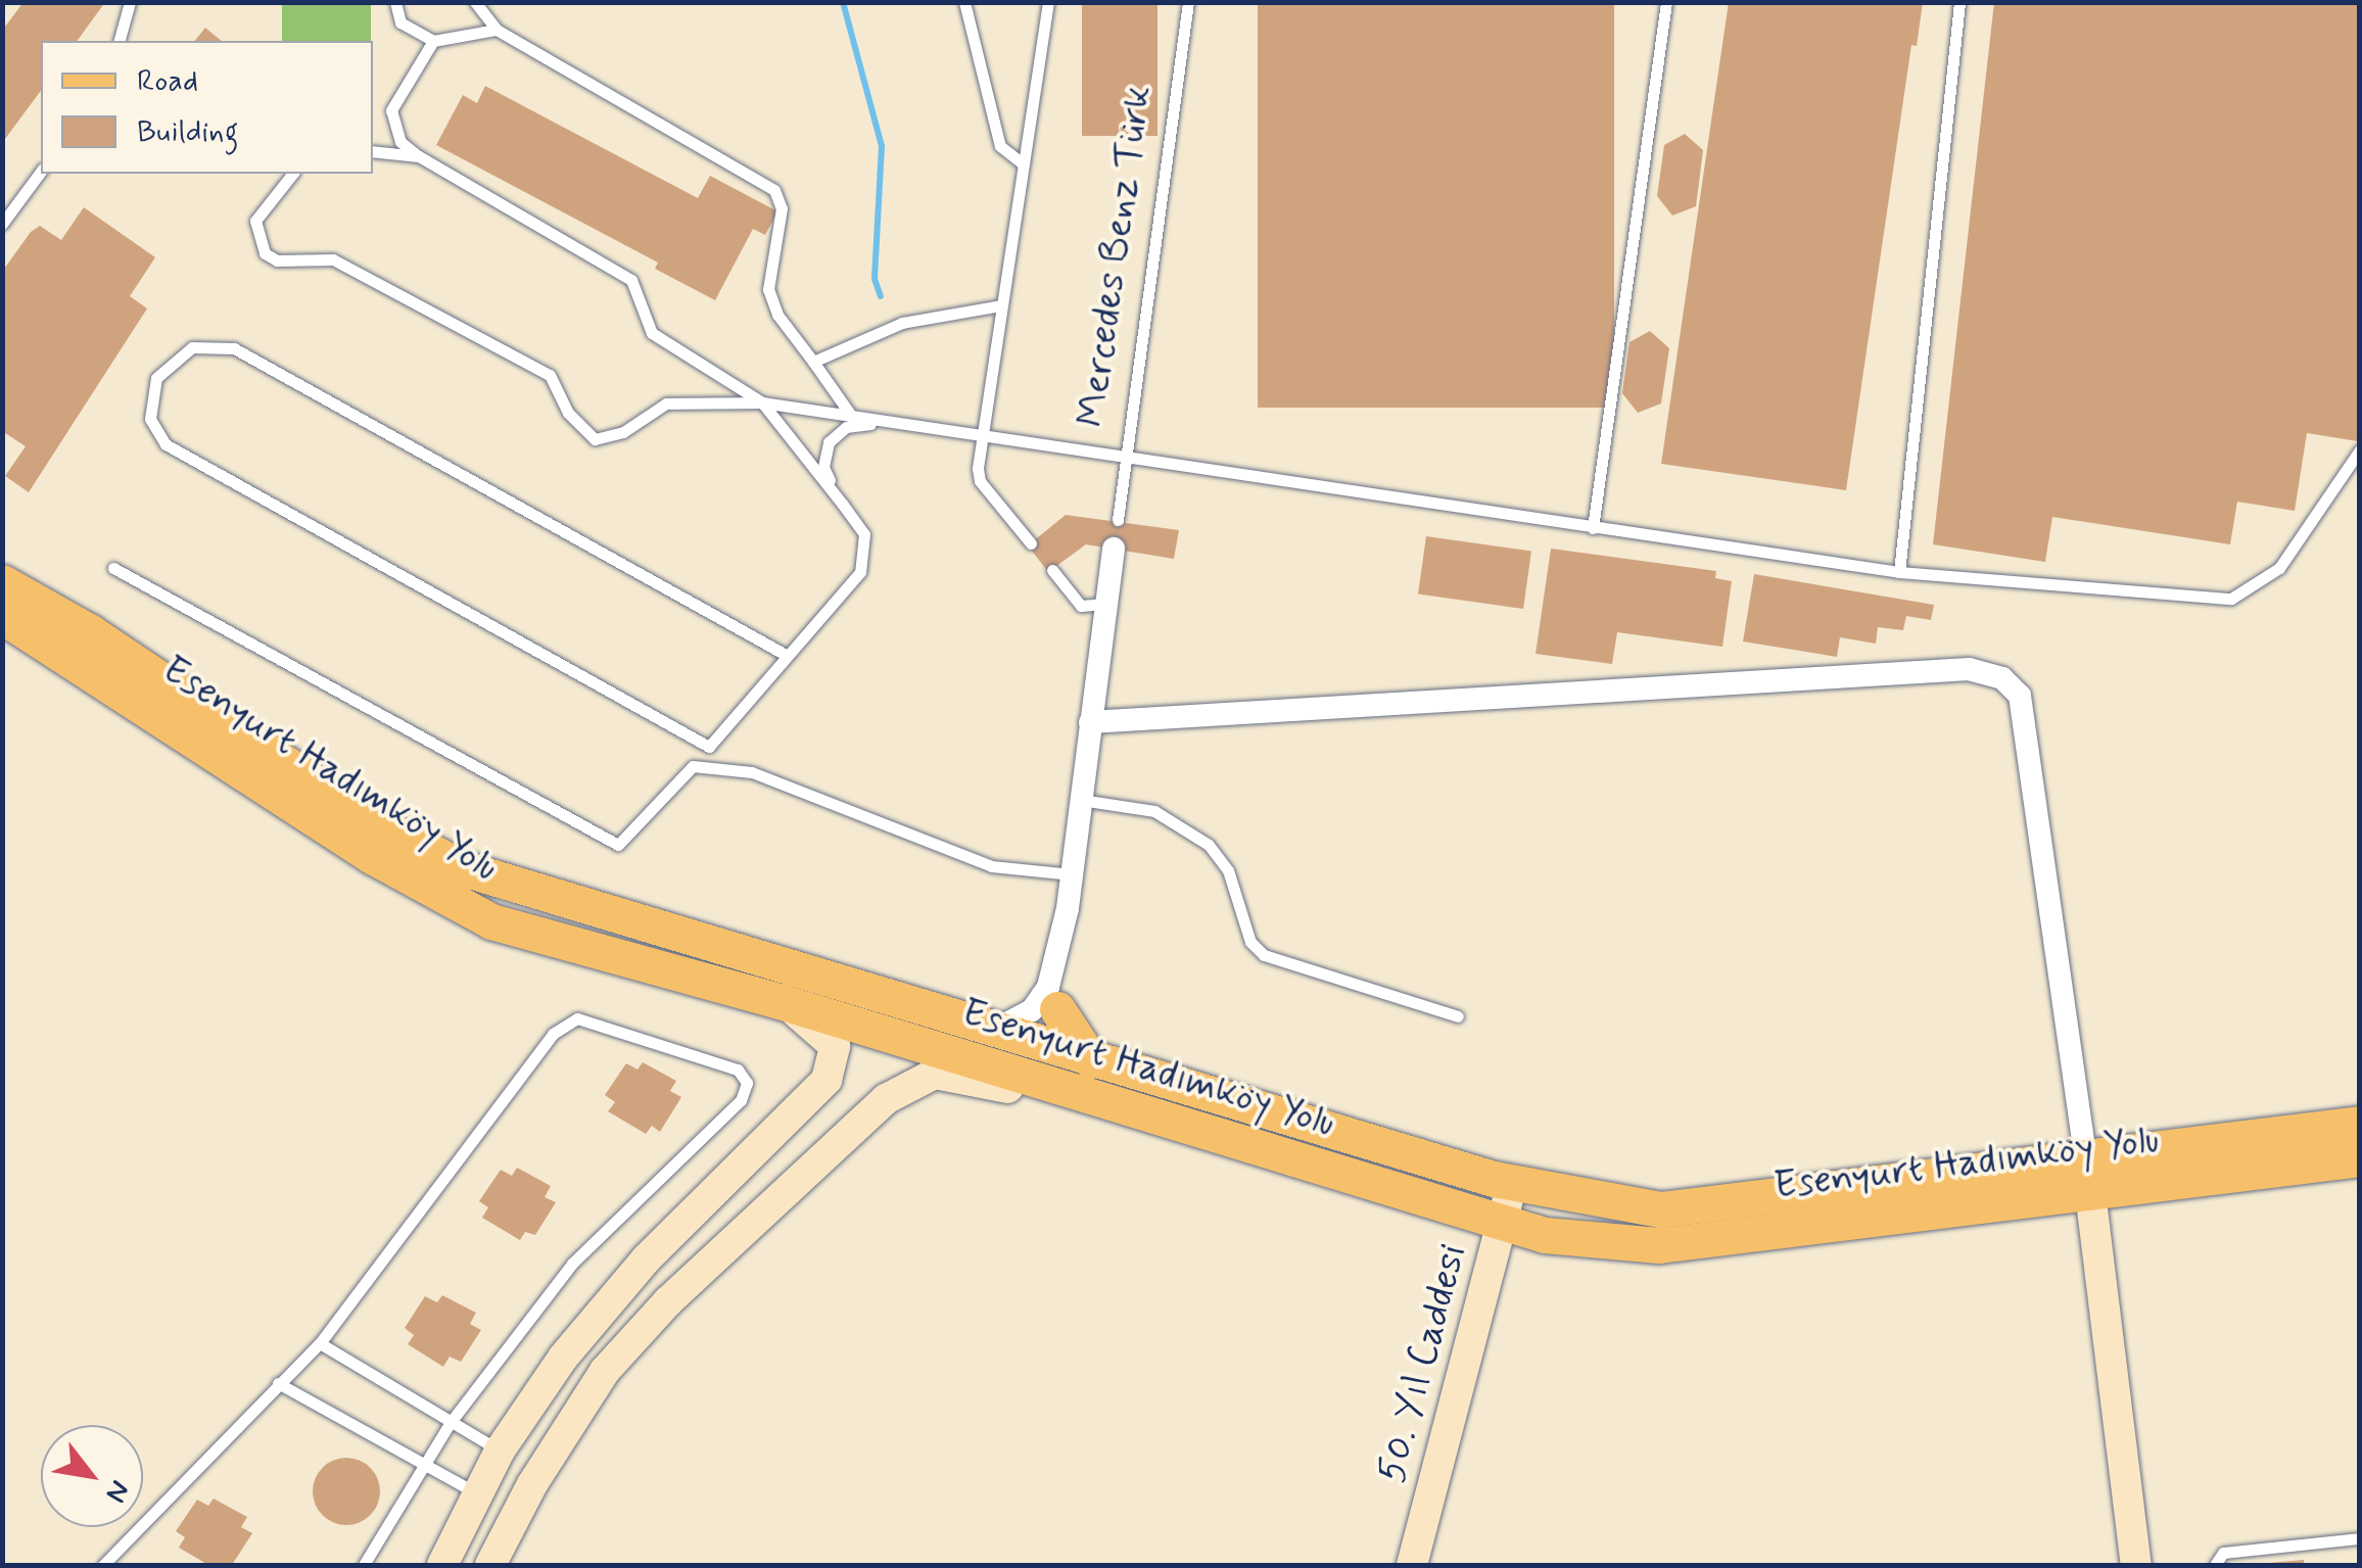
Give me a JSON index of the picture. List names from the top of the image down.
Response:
{
  "streets": {
    "main road": ["Esenyurt Hadımköy Yolu", "50. Yıl Caddesi"],
    "lane": ["Mercedes Benz Türk"]
  },
  "crossings": [
    ["Esenyurt Hadımköy Yolu", "50. Yıl Caddesi"]
  ],
  "legend": ["Road", "Building"],
  "north": "bottom right"
}
